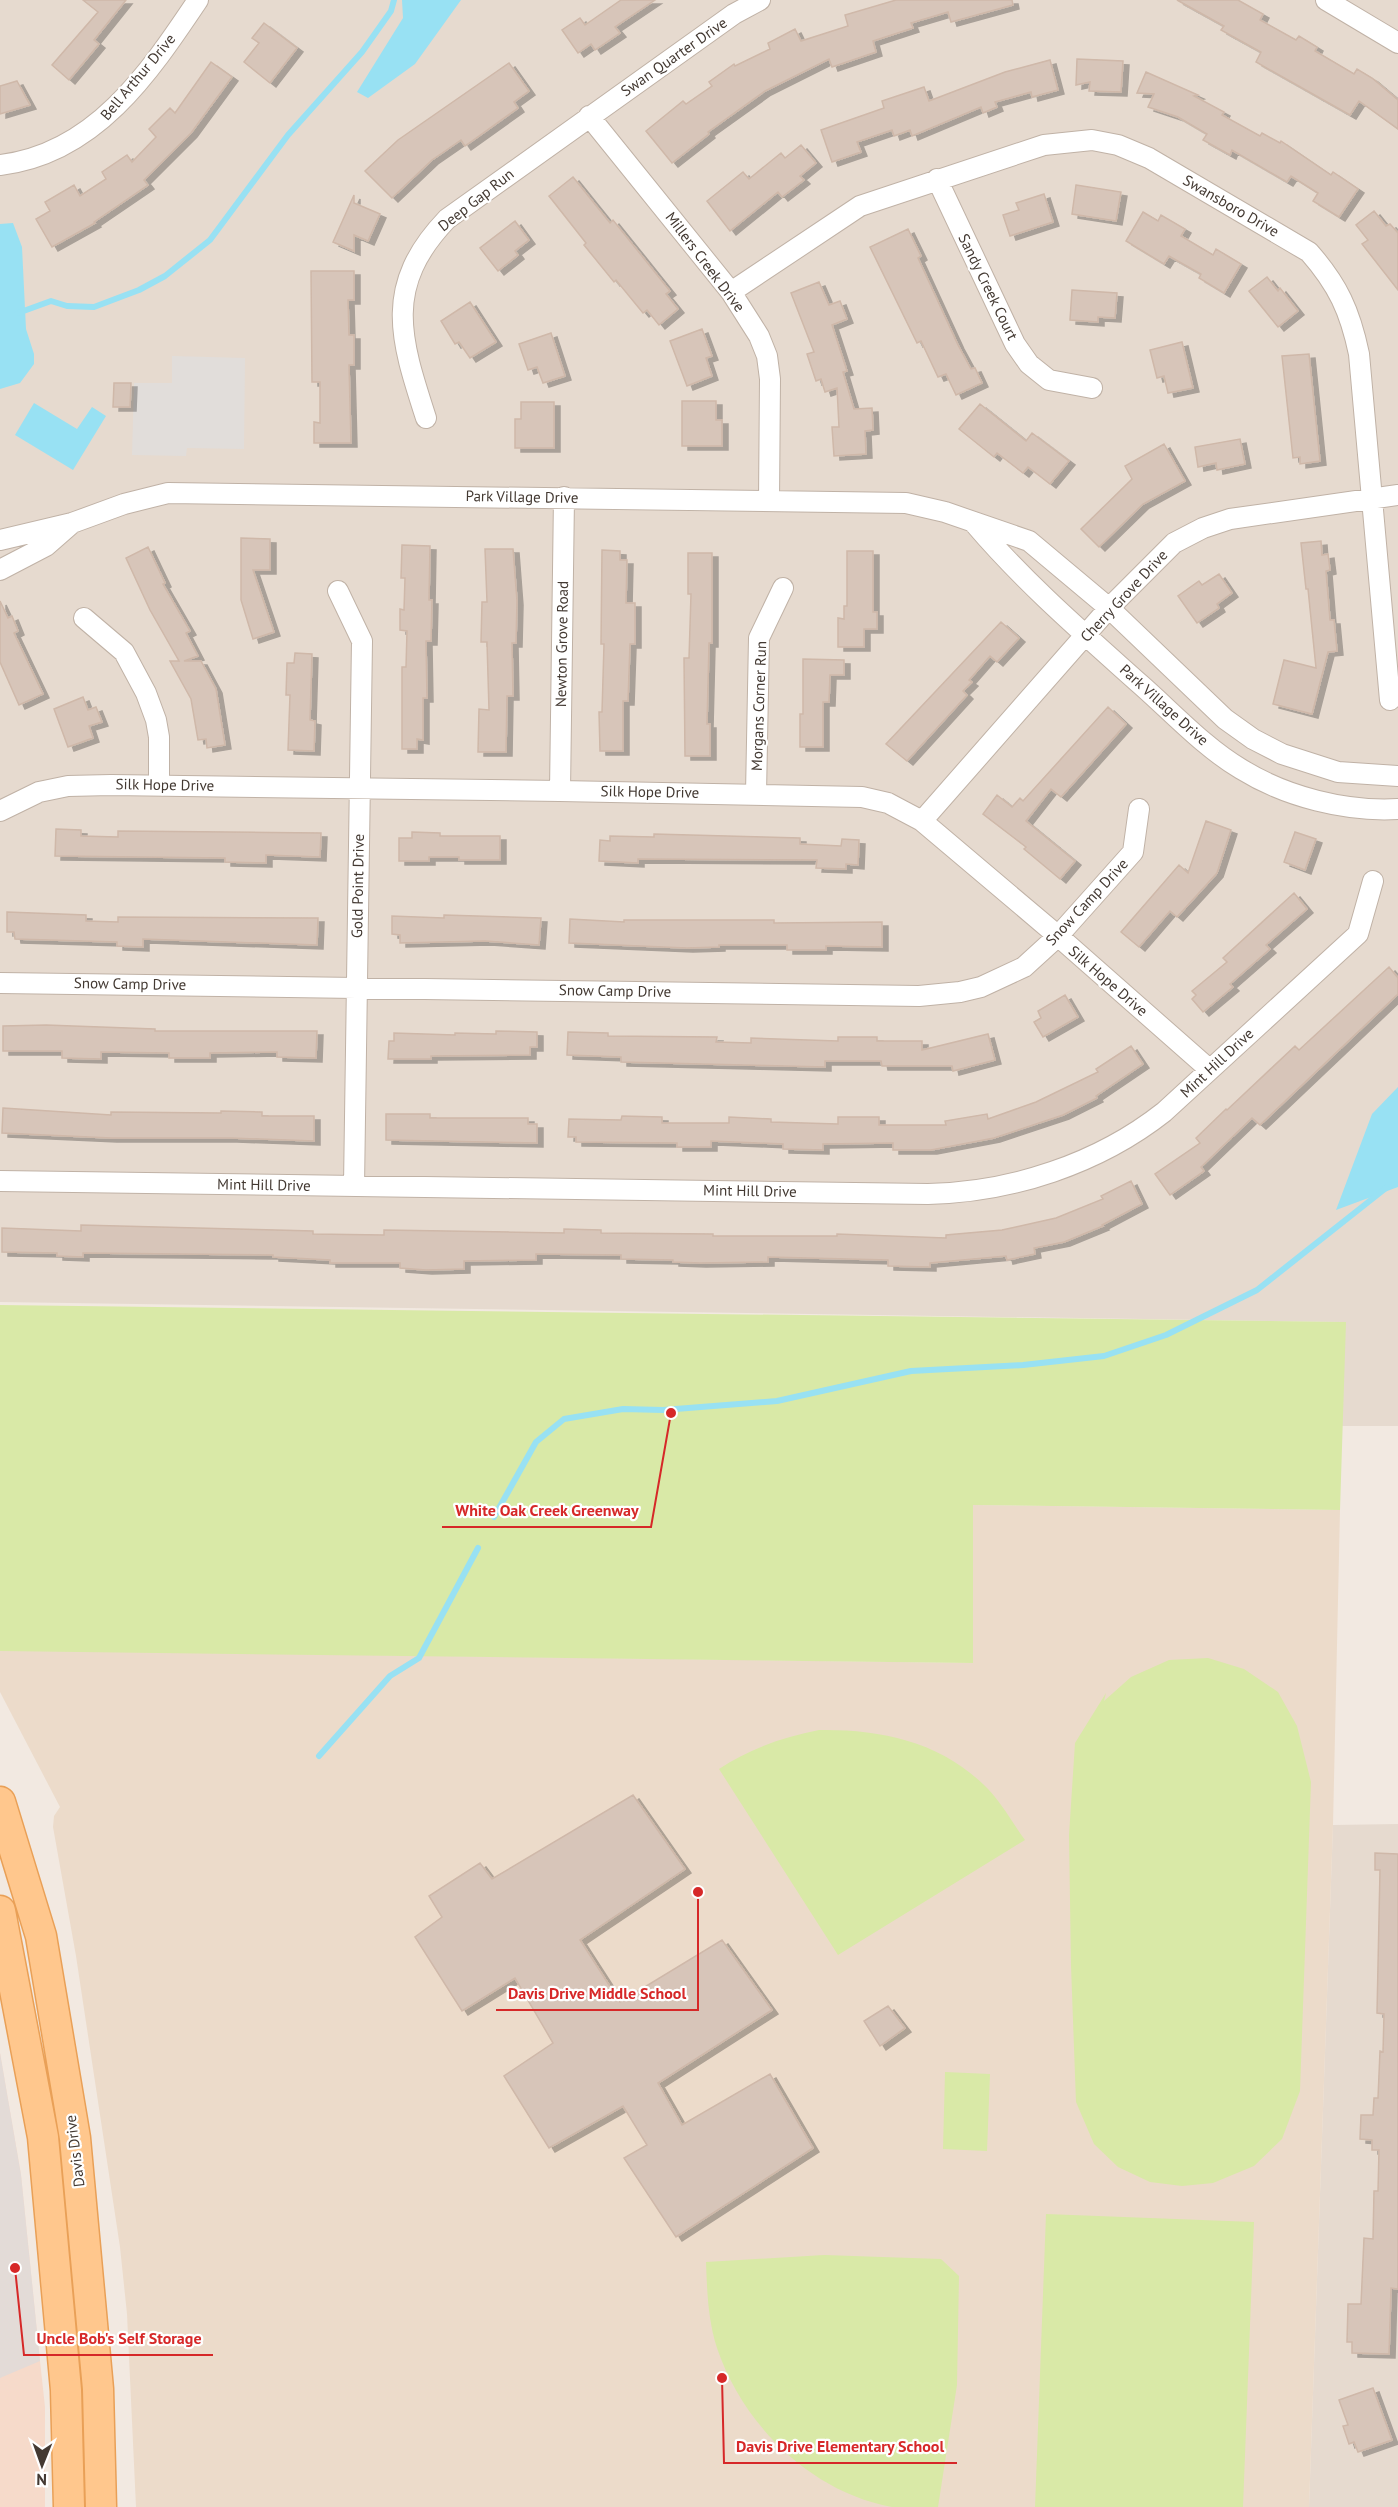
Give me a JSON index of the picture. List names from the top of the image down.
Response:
{
  "streets": {
    "main road": ["Davis Drive"],
    "street": [
      "Swan Quarter Drive",
      "Bell Arthur Drive",
      "Deep Gap Run",
      "Swansboro Drive",
      "Millers Creek Drive",
      "Sandy Creek Court",
      "Park Village Drive",
      "Cherry Grove Drive",
      "Newton Grove Road",
      "Morgans Corner Run",
      "Silk Hope Drive",
      "Gold Point Drive",
      "Snow Camp Drive",
      "Mint Hill Drive"
    ]
  },
  "crossings": [
    ["Swan Quarter Drive", "Deep Gap Run"],
    ["Swan Quarter Drive", "Millers Creek Drive"],
    ["Deep Gap Run", "Millers Creek Drive"],
    ["Swansboro Drive", "Millers Creek Drive"],
    ["Swansboro Drive", "Sandy Creek Court"],
    ["Swansboro Drive", "Cherry Grove Drive"],
    ["Millers Creek Drive", "Park Village Drive"],
    ["Park Village Drive", "Cherry Grove Drive"],
    ["Park Village Drive", "Newton Grove Road"],
    ["Cherry Grove Drive", "Silk Hope Drive"],
    ["Newton Grove Road", "Silk Hope Drive"],
    ["Morgans Corner Run", "Silk Hope Drive"],
    ["Silk Hope Drive", "Gold Point Drive"],
    ["Silk Hope Drive", "Snow Camp Drive"],
    ["Silk Hope Drive", "Mint Hill Drive"],
    ["Gold Point Drive", "Snow Camp Drive"],
    ["Gold Point Drive", "Mint Hill Drive"]
  ],
  "places": [
    "White Oak Creek Greenway",
    "Davis Drive Middle School",
    "Uncle Bob's Self Storage",
    "Davis Drive Elementary School"
  ],
  "north": "bottom"
}
